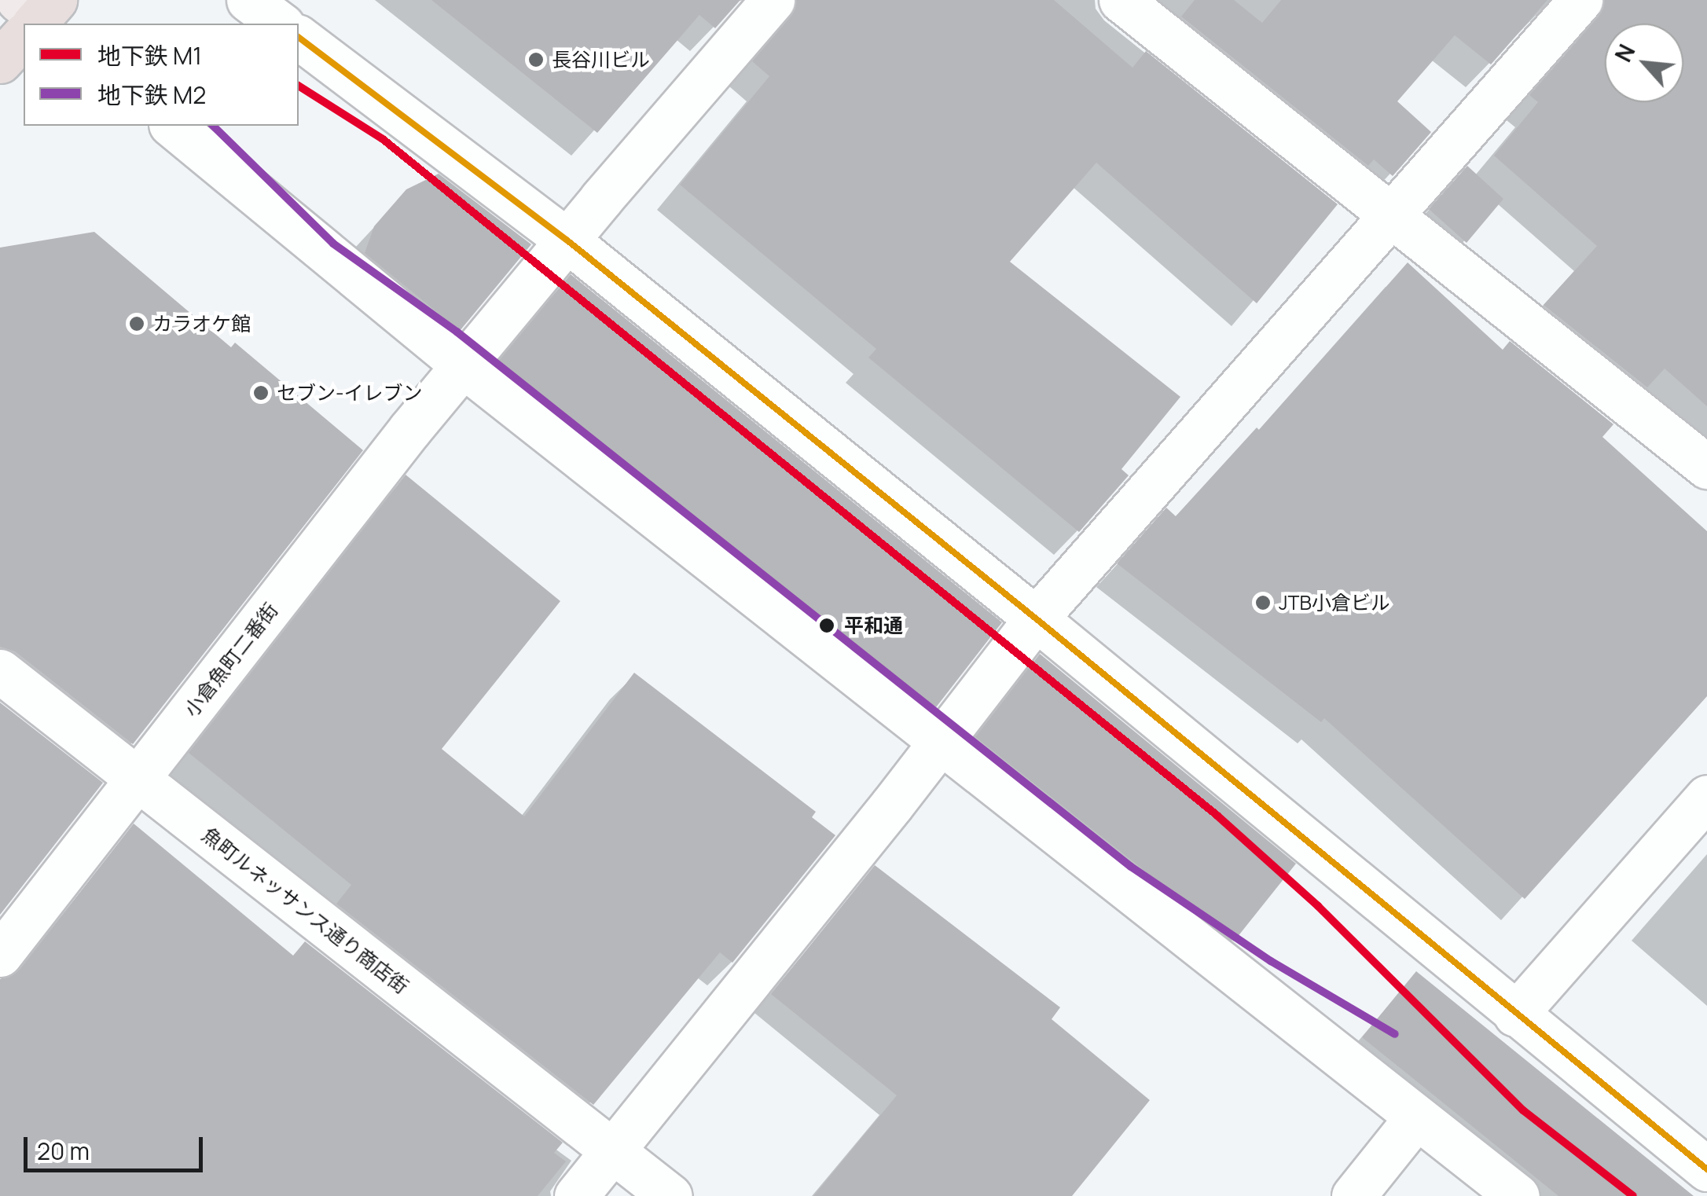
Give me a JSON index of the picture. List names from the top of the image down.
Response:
{
  "streets": {
    "street": ["小倉魚町二番街", "魚町ルネッサンス通り商店街"]
  },
  "crossings": [
    ["小倉魚町二番街", "魚町ルネッサンス通り商店街"]
  ],
  "places": [
    "長谷川ビル",
    "カラオケ館",
    "セブン-イレブン",
    "JTB小倉ビル",
    "平和通"
  ],
  "lines": ["metro line M1", "metro line M2"],
  "legend": ["地下鉄 M1", "地下鉄 M2"],
  "scale_bar": "20 m",
  "north": "top left"
}
